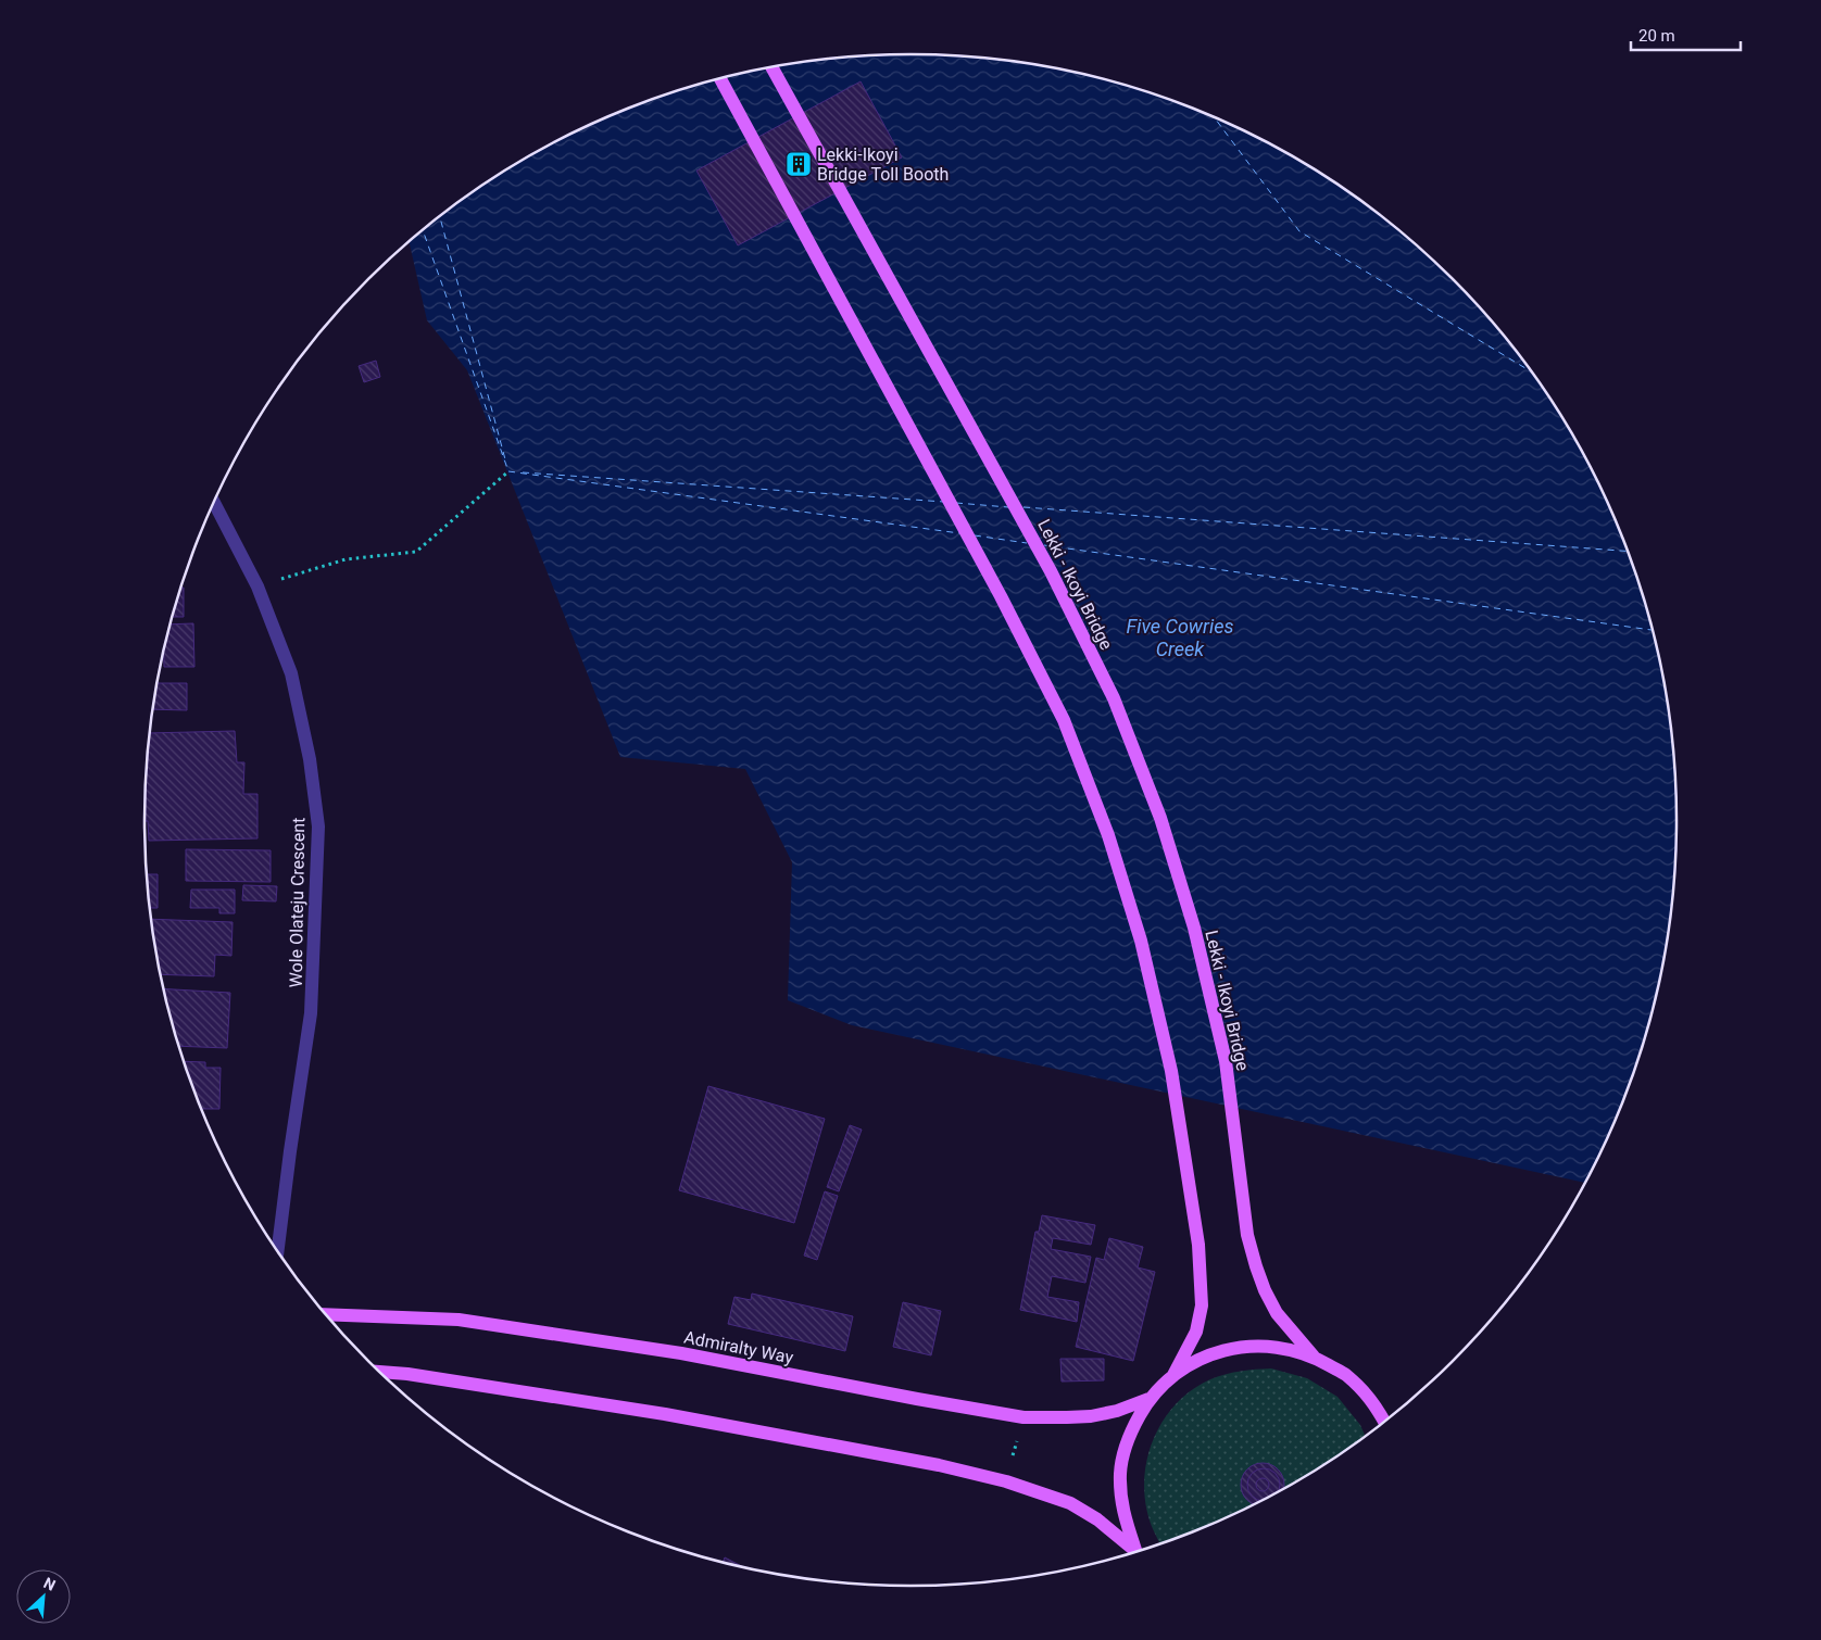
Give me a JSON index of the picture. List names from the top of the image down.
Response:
{
  "streets": {
    "main road": ["Lekki - Ikoyi Bridge", "Admiralty Way"],
    "street": ["Wole Olateju Crescent"]
  },
  "water": ["Five Cowries Creek"],
  "places": {
    "building": ["Lekki-Ikoyi Bridge Toll Booth"]
  },
  "scale_bar": "20 m",
  "north": "top right"
}
